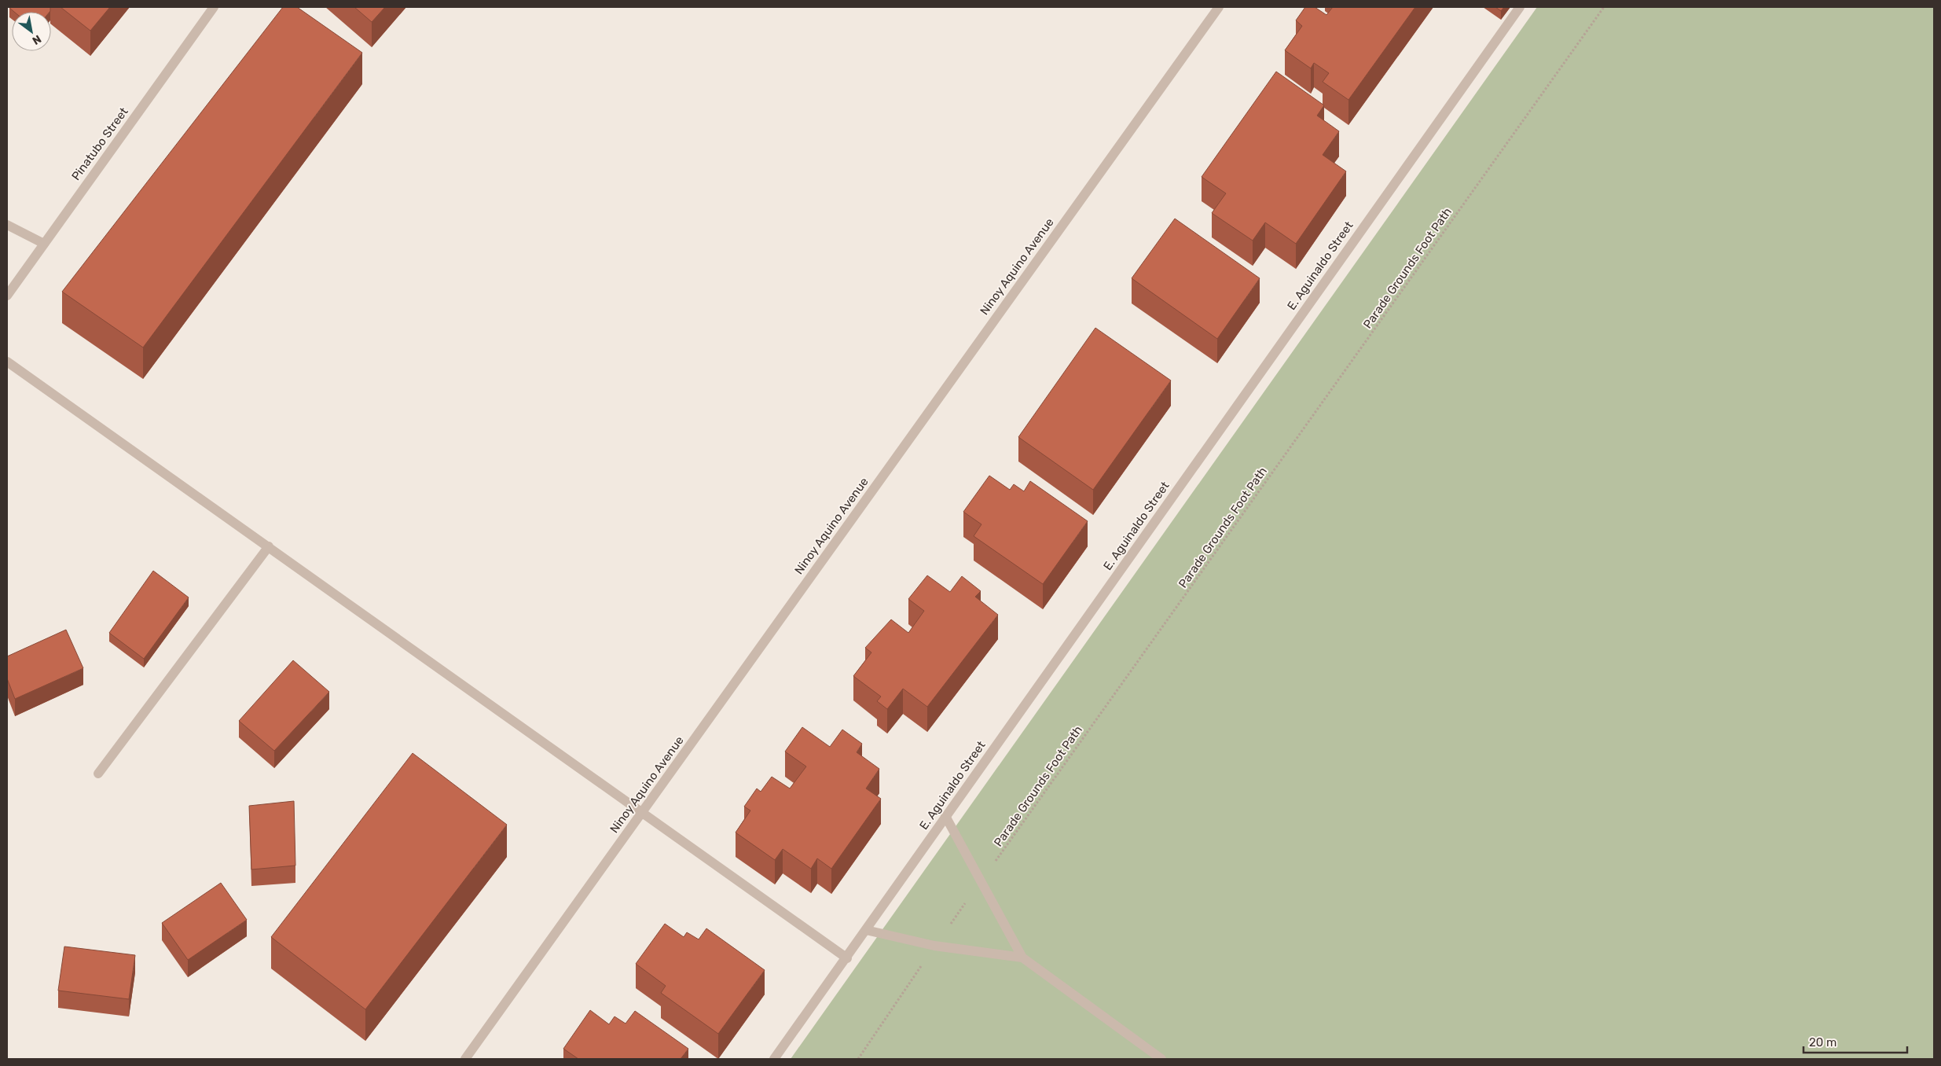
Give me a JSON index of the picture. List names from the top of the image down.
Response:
{
  "streets": {
    "street": ["Pinatubo Street", "E. Aguinaldo Street", "Ninoy Aquino Avenue"],
    "path": ["Parade Grounds Foot Path"]
  },
  "scale_bar": "20 m",
  "north": "bottom right"
}
